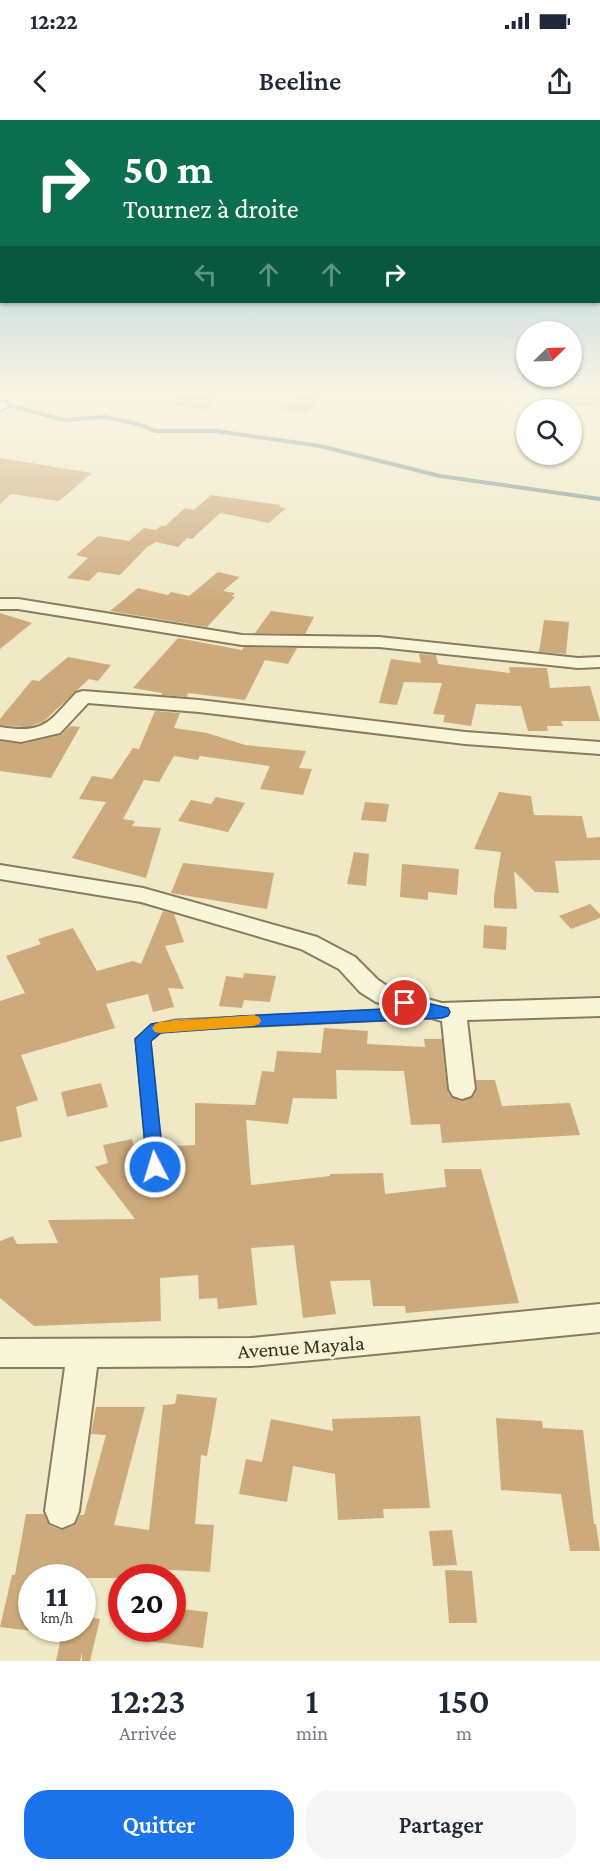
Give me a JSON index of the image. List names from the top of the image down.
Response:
{
  "streets": {
    "street": ["Avenue Mayala"]
  },
  "north": "top right",
  "page": {
    "status": "12:22",
    "header": "Beeline",
    "turn": ["50 m", "Tournez à droite"],
    "speed": "11 km/h",
    "limit": "20",
    "eta": [
      "12:23",
      "Arrivée",
      "1",
      "min",
      "150",
      "m"
    ],
    "buttons": ["Quitter", "Partager"]
  }
}
